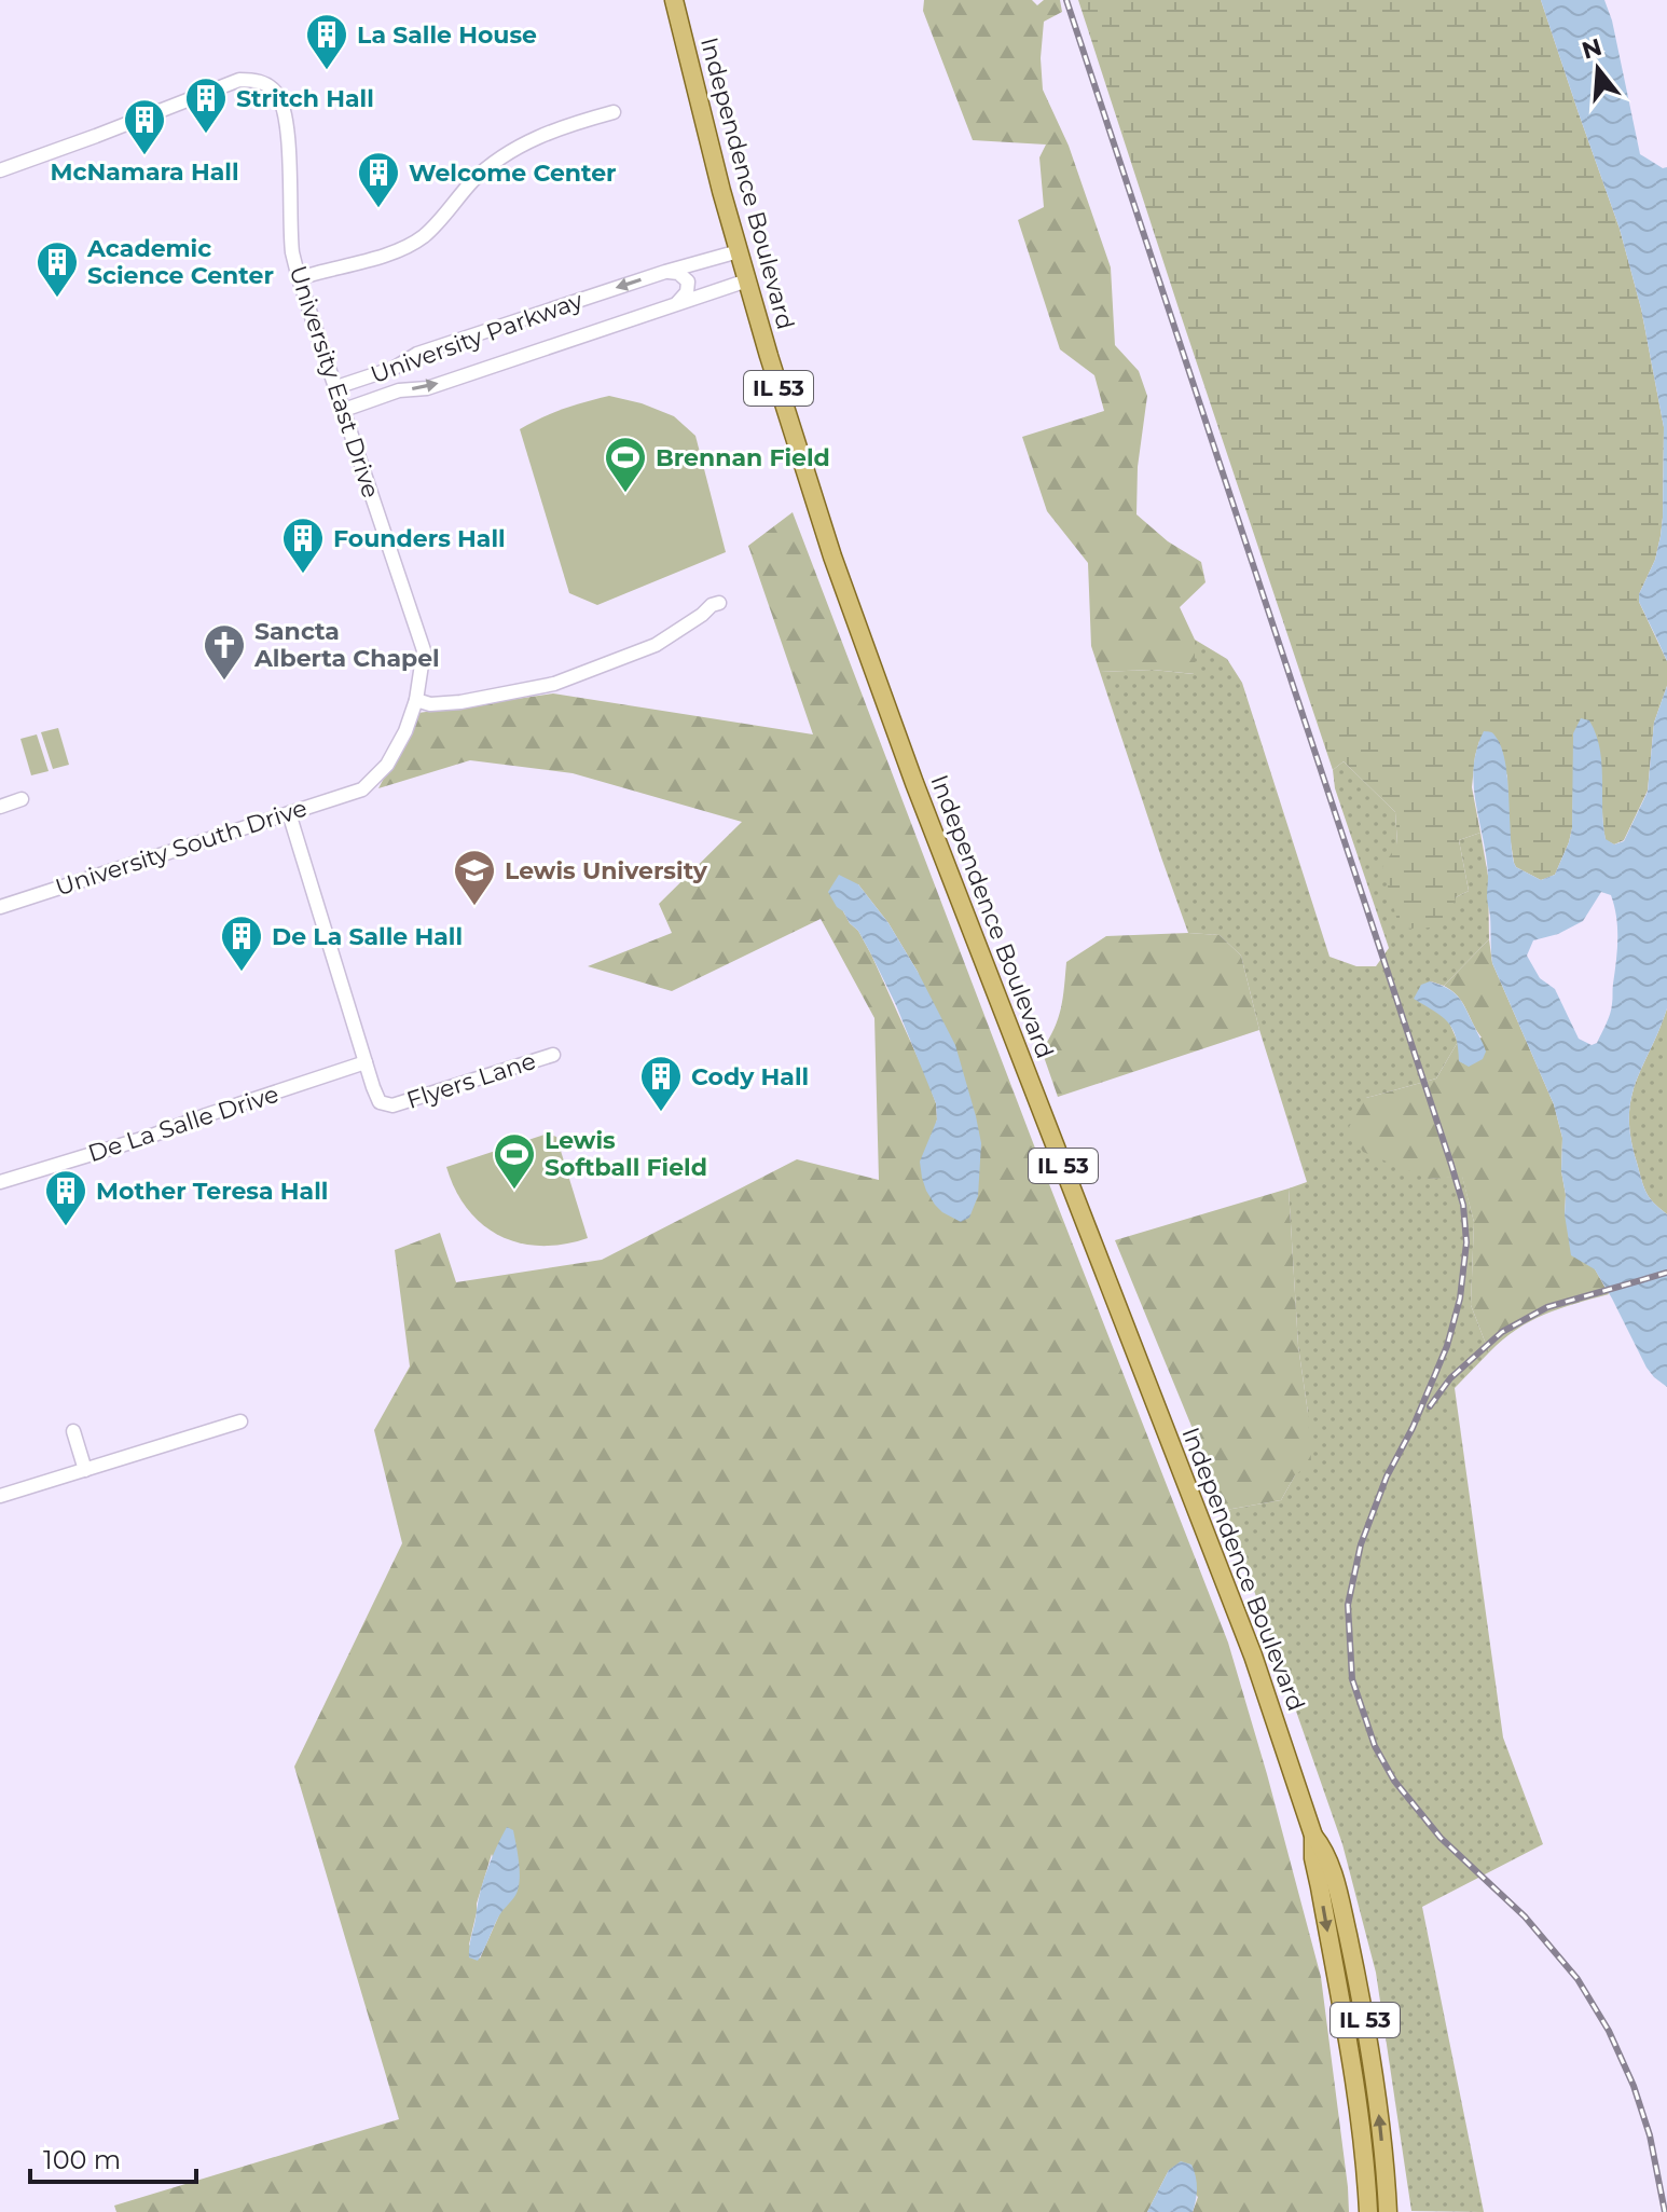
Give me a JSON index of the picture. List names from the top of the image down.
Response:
{
  "streets": {
    "main road": ["Independence Boulevard", "IL 53"],
    "street": [
      "University Parkway",
      "University East Drive",
      "University South Drive",
      "Flyers Lane",
      "De La Salle Drive"
    ]
  },
  "crossings": [
    ["Independence Boulevard", "University Parkway"],
    ["University Parkway", "University East Drive"],
    ["University East Drive", "University South Drive"],
    ["Flyers Lane", "De La Salle Drive"]
  ],
  "places": {
    "building": [
      "La Salle House",
      "Stritch Hall",
      "McNamara Hall",
      "Welcome Center",
      "Academic Science Center",
      "Founders Hall",
      "De La Salle Hall",
      "Cody Hall",
      "Mother Teresa Hall"
    ],
    "sports": ["Brennan Field", "Lewis Softball Field"],
    "church": ["Sancta Alberta Chapel"],
    "school or university": ["Lewis University"]
  },
  "scale_bar": "100 m",
  "north": "top"
}
